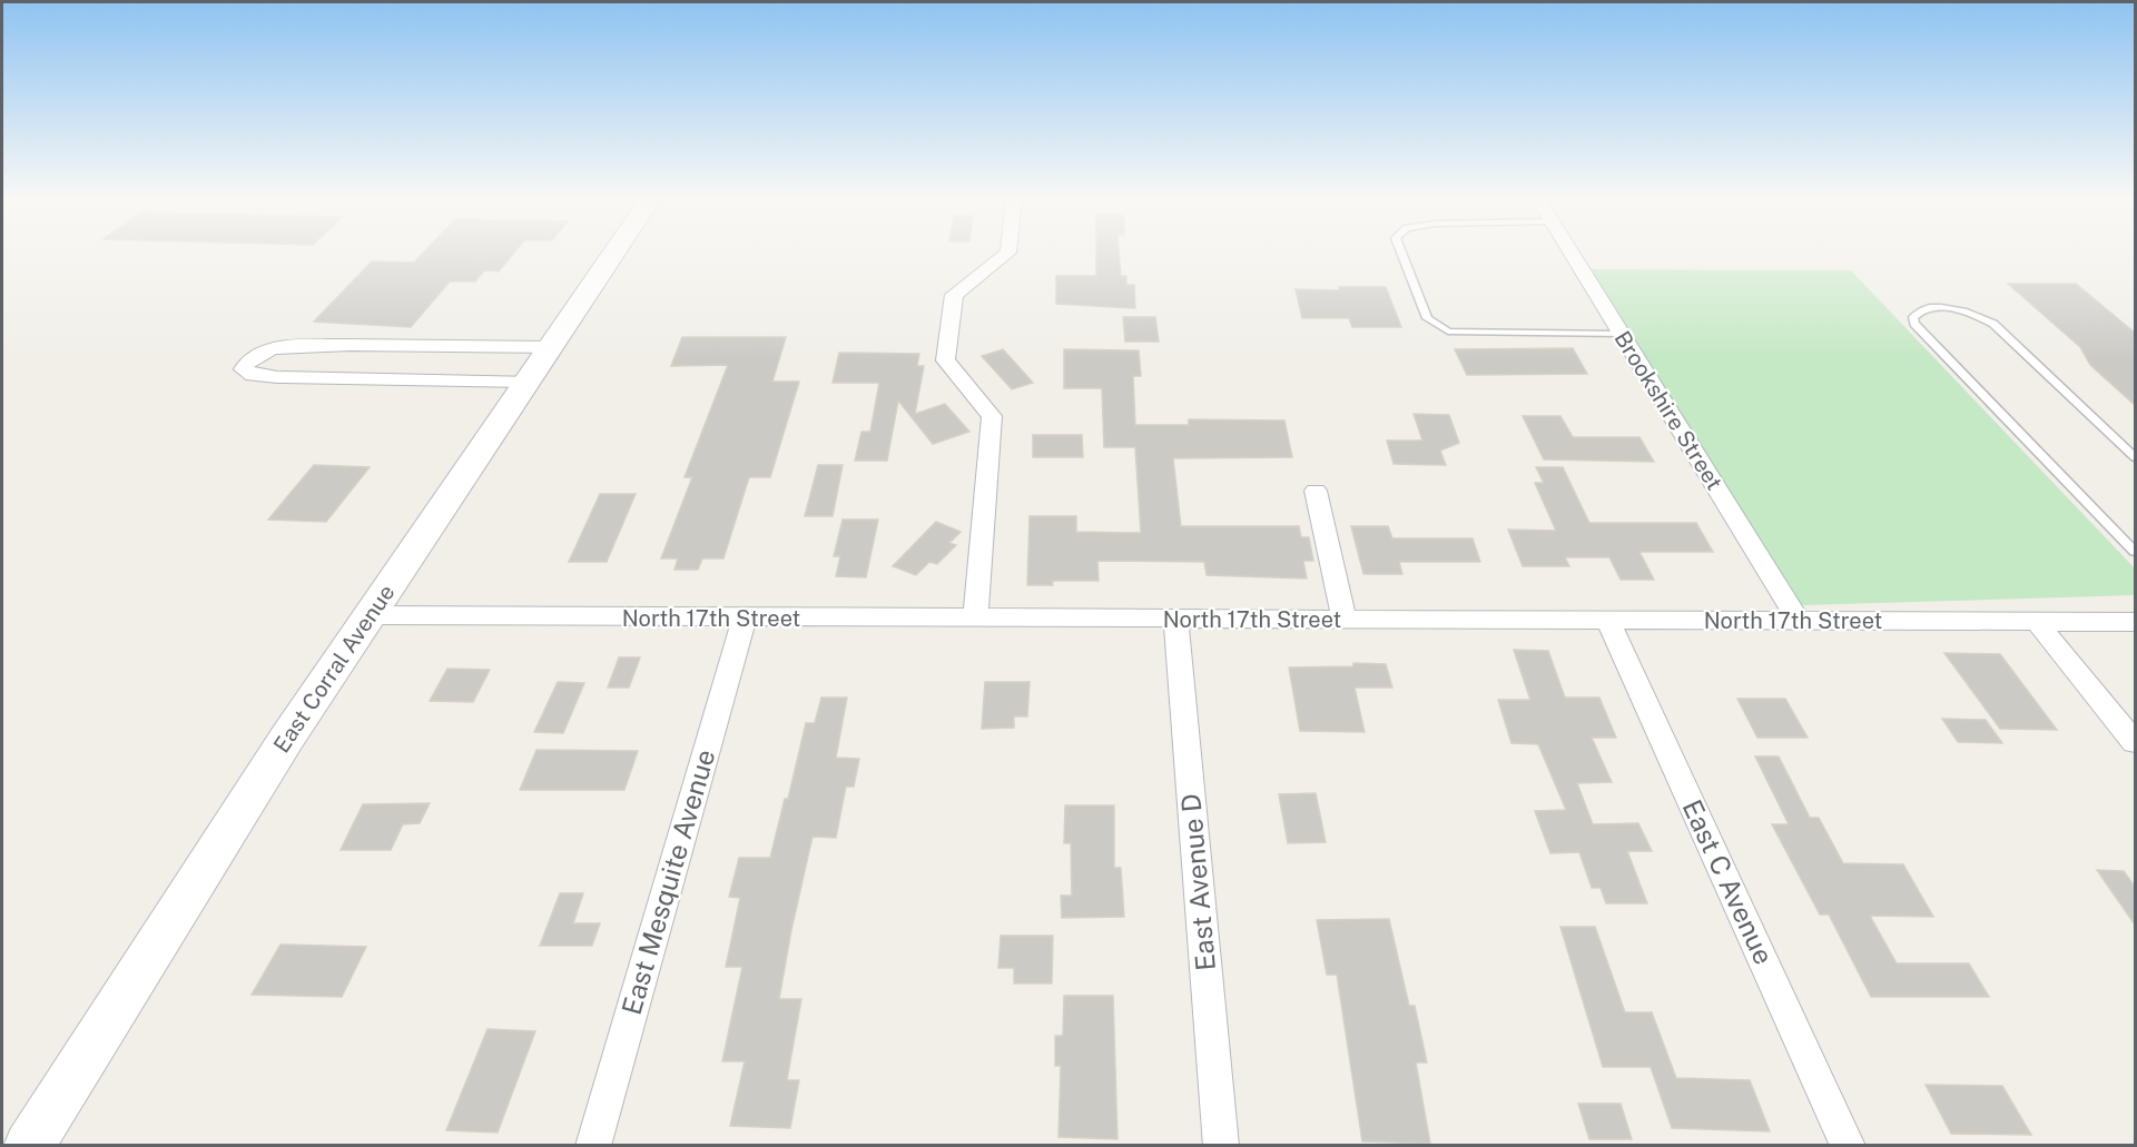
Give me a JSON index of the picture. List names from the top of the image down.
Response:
{
  "streets": {
    "main road": ["East Corral Avenue"],
    "street": [
      "Brookshire Street",
      "North 17th Street",
      "East Mesquite Avenue",
      "East Avenue D",
      "East C Avenue"
    ]
  },
  "crossings": [
    ["Brookshire Street", "North 17th Street"],
    ["North 17th Street", "East Corral Avenue"],
    ["North 17th Street", "East Mesquite Avenue"],
    ["North 17th Street", "East Avenue D"],
    ["North 17th Street", "East C Avenue"]
  ]
}
